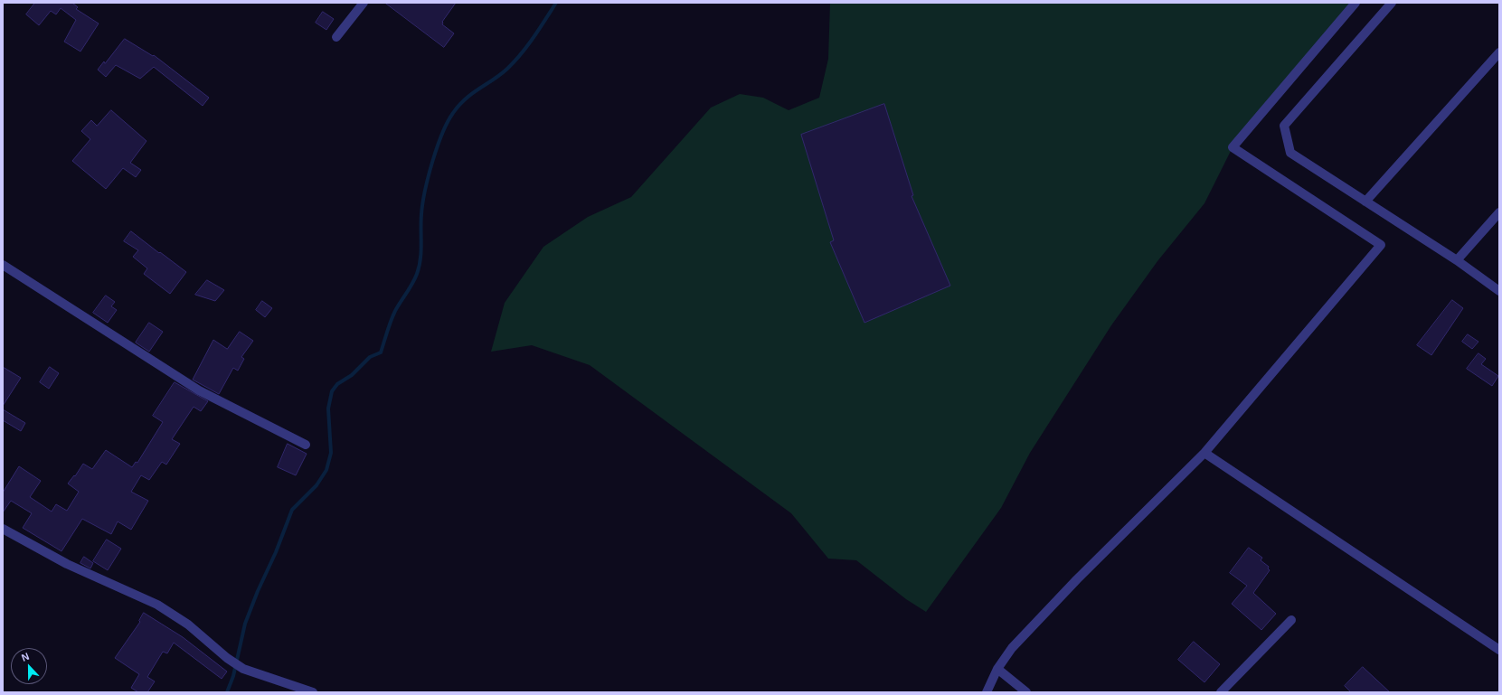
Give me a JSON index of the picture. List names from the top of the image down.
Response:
{
  "north": "top"
}
